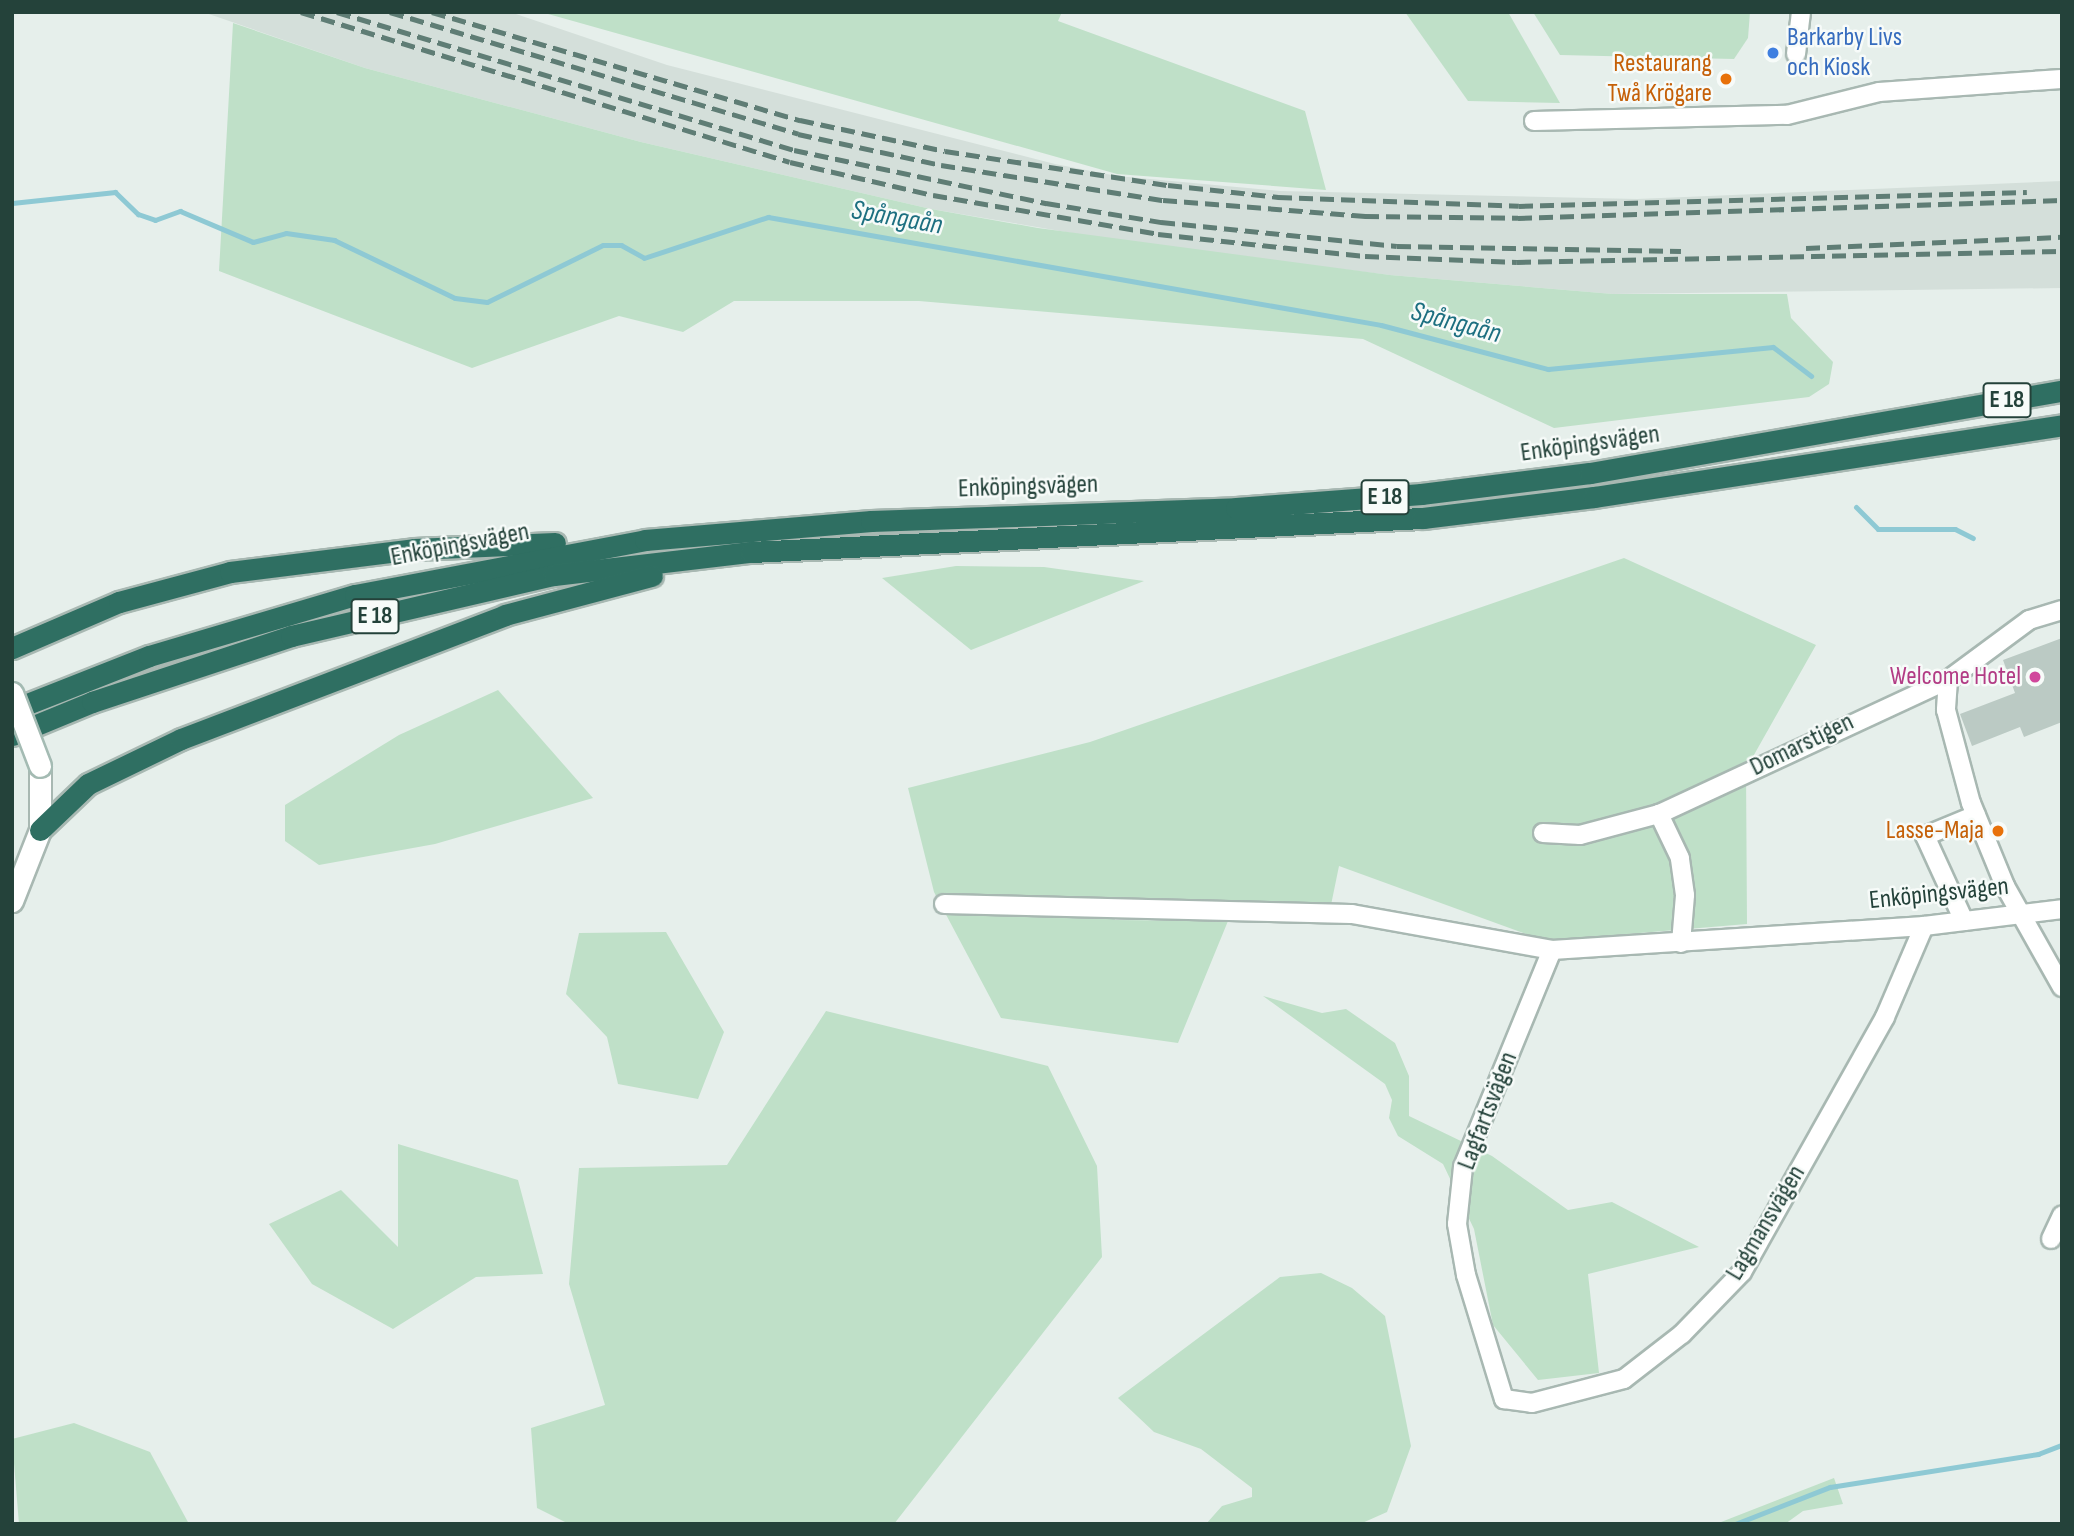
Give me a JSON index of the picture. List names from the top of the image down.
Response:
{
  "streets": {
    "highway": ["E 18", "Enköpingsvägen"],
    "street": ["Domarstigen", "Lagfartsvägen", "Lagmansvägen"]
  },
  "crossings": [
    ["Enköpingsvägen", "Lagfartsvägen"],
    ["Enköpingsvägen", "Lagmansvägen"],
    ["Lagfartsvägen", "Lagmansvägen"]
  ],
  "water": ["Spångaån"],
  "places": [
    "Barkarby Livs och Kiosk",
    "Restaurang Twå Krögare",
    "Welcome Hotel",
    "Lasse-Maja"
  ]
}
